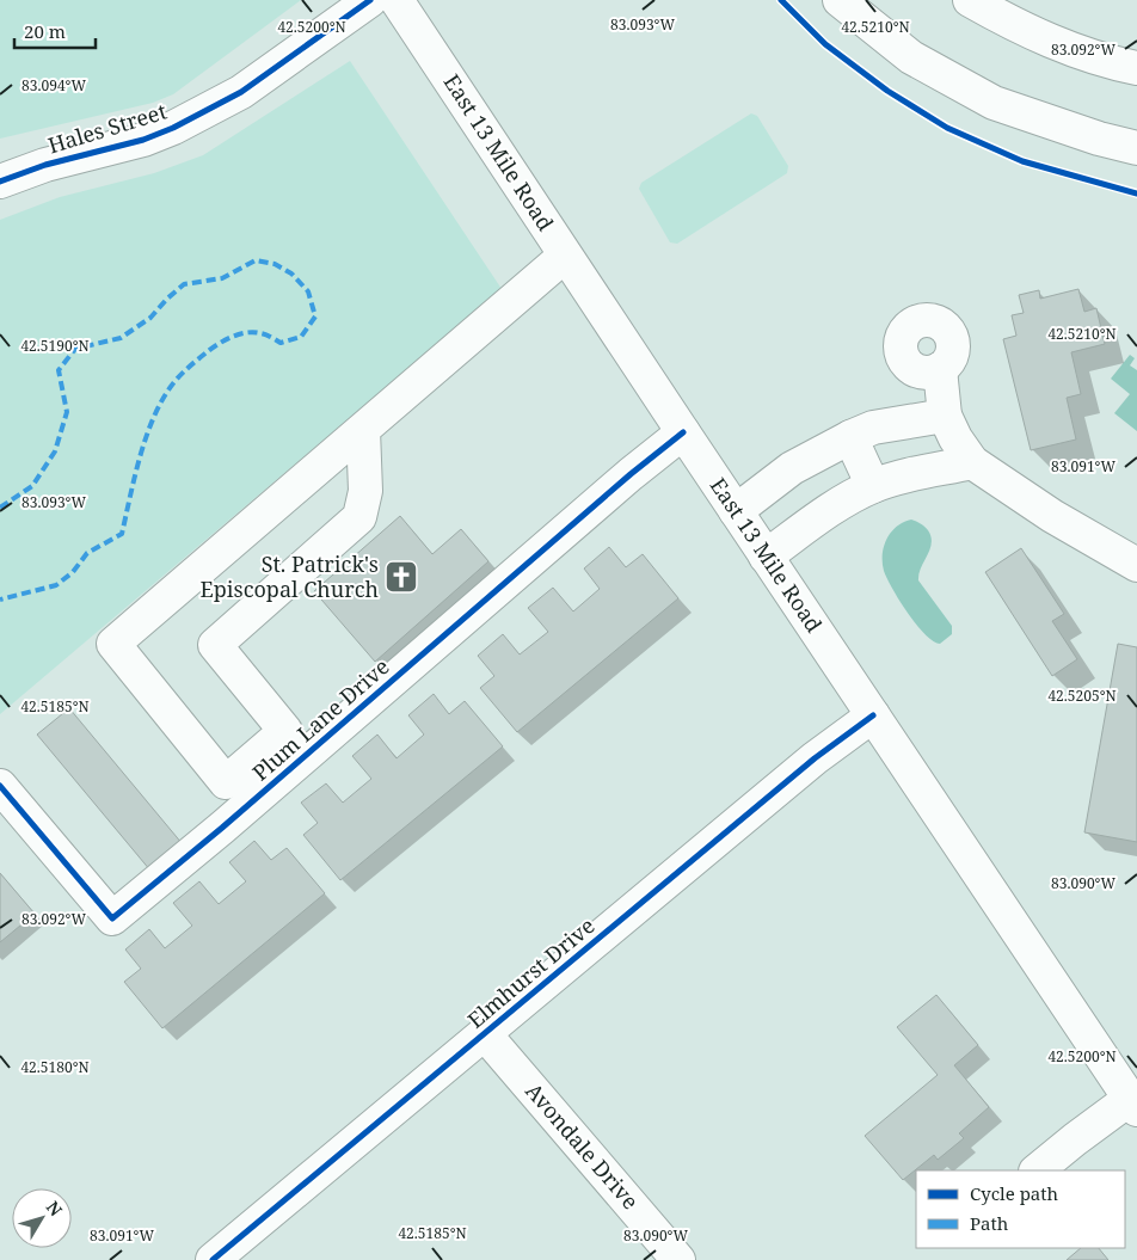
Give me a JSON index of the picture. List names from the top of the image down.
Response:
{
  "streets": {
    "street": [
      "Hales Street",
      "East 13 Mile Road",
      "Plum Lane Drive",
      "Elmhurst Drive",
      "Avondale Drive"
    ]
  },
  "crossings": [
    ["East 13 Mile Road", "Plum Lane Drive"],
    ["East 13 Mile Road", "Elmhurst Drive"],
    ["Elmhurst Drive", "Avondale Drive"]
  ],
  "places": {
    "church": ["St. Patrick's Episcopal Church"]
  },
  "legend": ["Cycle path", "Path"],
  "scale_bar": "20 m",
  "north": "top right",
  "coordinates": [
    "83.093°W",
    "42.5200°N",
    "42.5210°N",
    "83.092°W",
    "83.094°W",
    "42.5190°N",
    "83.091°W",
    "42.5205°N",
    "42.5185°N",
    "83.090°W",
    "42.5180°N"
  ]
}
